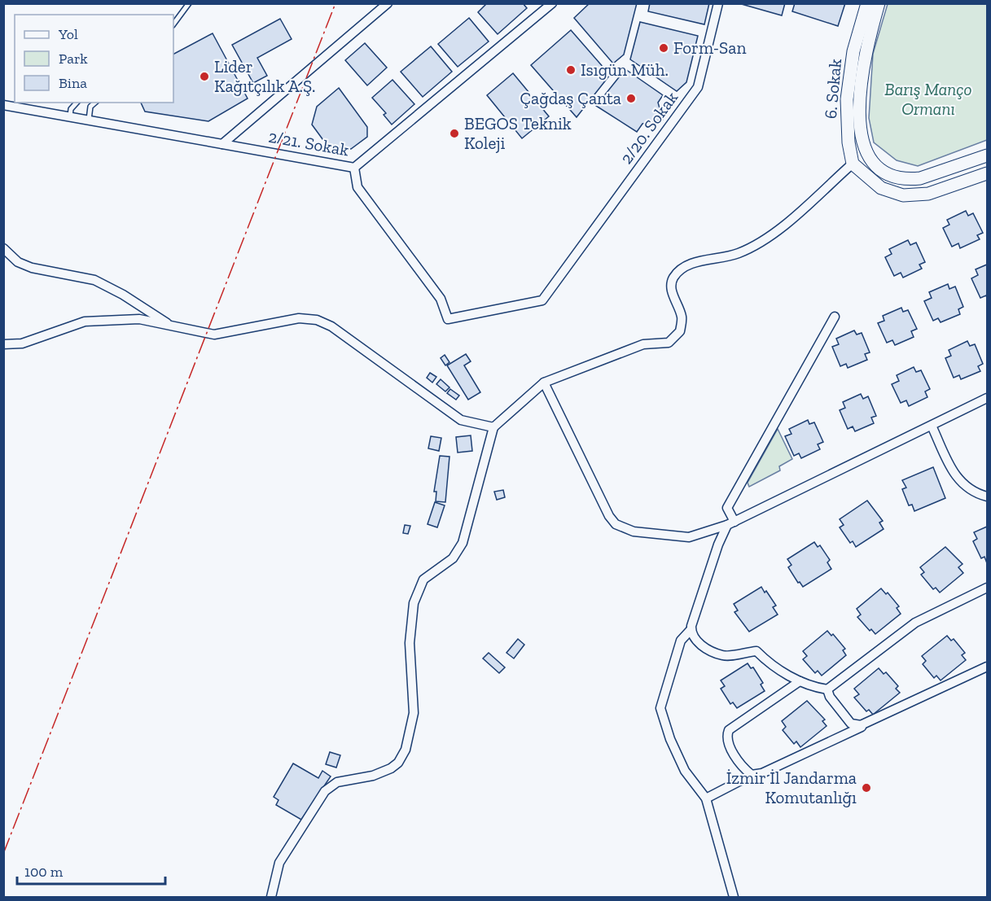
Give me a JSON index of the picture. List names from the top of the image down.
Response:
{
  "streets": {
    "main road": ["6. Sokak"],
    "street": ["2/20. Sokak", "2/21. Sokak"]
  },
  "crossings": [
    ["2/20. Sokak", "2/21. Sokak"]
  ],
  "parks": ["Barış Manço Ormanı"],
  "places": [
    "Form-San",
    "Isıgün Müh.",
    "Lider Kağıtçılık A.Ş.",
    "Çağdaş Çanta",
    "BEGOS Teknik Koleji",
    "İzmir İl Jandarma Komutanlığı"
  ],
  "legend": ["Yol", "Park", "Bina"],
  "scale_bar": "100 m"
}
